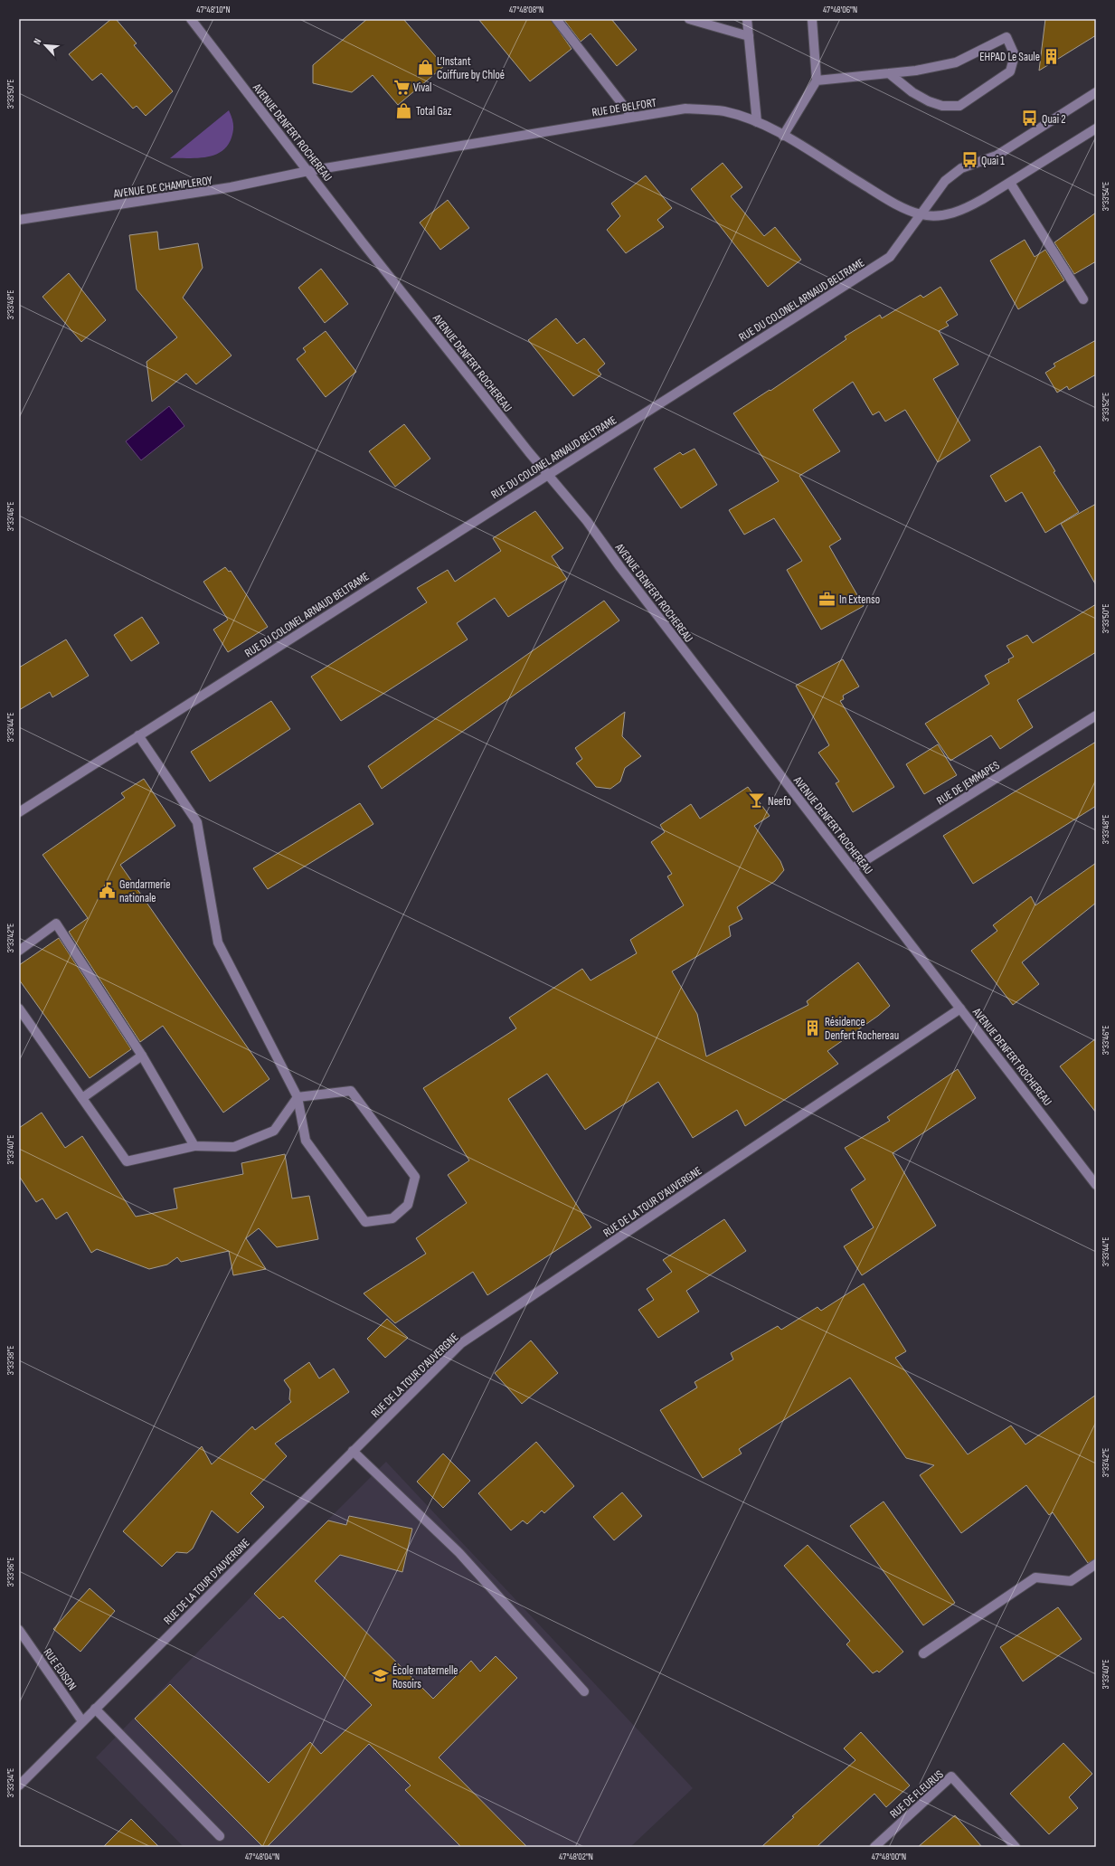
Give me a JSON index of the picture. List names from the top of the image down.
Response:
{
  "streets": {
    "street": [
      "RUE DE BELFORT",
      "AVENUE DENFERT ROCHEREAU",
      "AVENUE DE CHAMPLEROY",
      "RUE DU COLONEL ARNAUD BELTRAME",
      "RUE DE JEMMAPES",
      "RUE DE LA TOUR D'AUVERGNE",
      "RUE EDISON",
      "RUE DE FLEURUS"
    ]
  },
  "crossings": [
    ["RUE DE BELFORT", "AVENUE DENFERT ROCHEREAU"],
    ["RUE DE BELFORT", "AVENUE DE CHAMPLEROY"],
    ["RUE DE BELFORT", "RUE DU COLONEL ARNAUD BELTRAME"],
    ["AVENUE DENFERT ROCHEREAU", "AVENUE DE CHAMPLEROY"],
    ["AVENUE DENFERT ROCHEREAU", "RUE DU COLONEL ARNAUD BELTRAME"],
    ["AVENUE DENFERT ROCHEREAU", "RUE DE JEMMAPES"],
    ["AVENUE DENFERT ROCHEREAU", "RUE DE LA TOUR D'AUVERGNE"],
    ["RUE DE LA TOUR D'AUVERGNE", "RUE EDISON"]
  ],
  "places": {
    "building": ["EHPAD Le Saule", "Résidence Denfert Rochereau"],
    "shop": ["L’Instant Coiffure by Chloé", "Total Gaz"],
    "supermarket": ["Vival"],
    "bus stop": ["Quai 2", "Quai 1"],
    "office": ["In Extenso"],
    "bar": ["Neefo"],
    "public building": ["Gendarmerie nationale"],
    "school or university": ["École maternelle Rosoirs"]
  },
  "north": "top left",
  "coordinates": [
    "47°48'10\"N",
    "47°48'08\"N",
    "47°48'06\"N",
    "3°33'50\"E",
    "3°33'54\"E",
    "3°33'48\"E",
    "3°33'52\"E",
    "3°33'46\"E",
    "3°33'44\"E",
    "3°33'42\"E",
    "3°33'40\"E",
    "3°33'38\"E",
    "3°33'36\"E",
    "3°33'34\"E",
    "47°48'04\"N",
    "47°48'02\"N",
    "47°48'00\"N"
  ]
}
